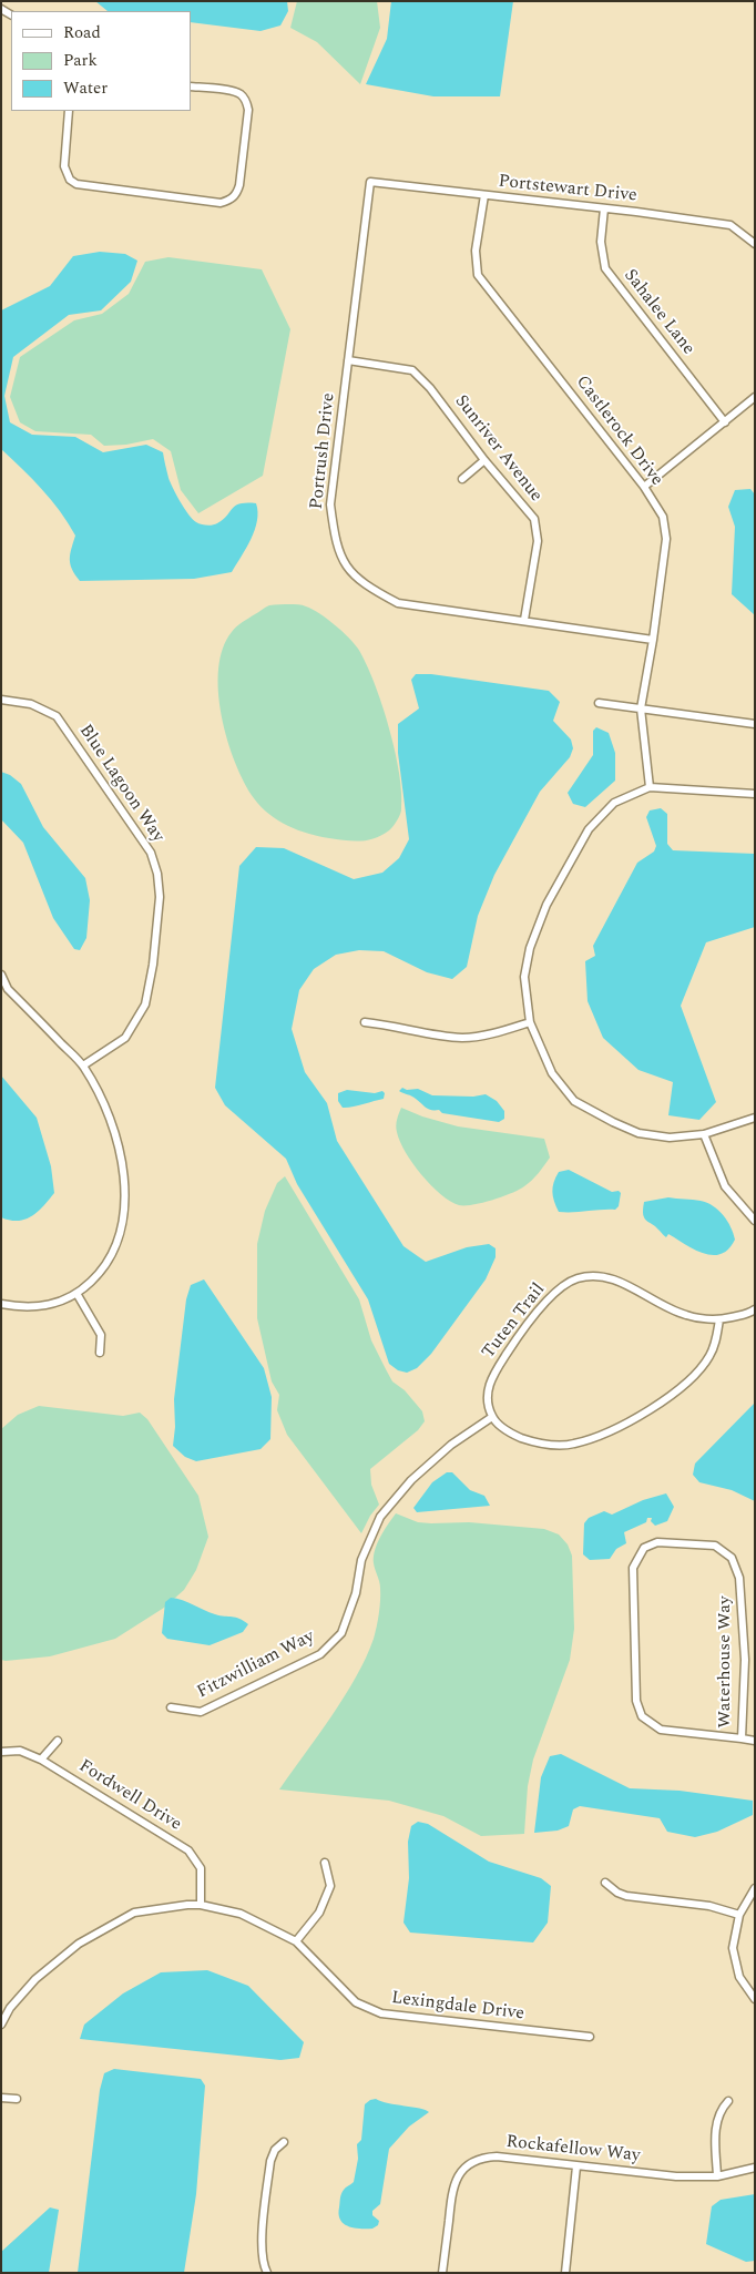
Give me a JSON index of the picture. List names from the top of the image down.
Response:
{
  "streets": {
    "street": [
      "Portstewart Drive",
      "Sahalee Lane",
      "Castlerock Drive",
      "Sunriver Avenue",
      "Portrush Drive",
      "Blue Lagoon Way",
      "Tuten Trail",
      "Waterhouse Way",
      "Fitzwilliam Way",
      "Fordwell Drive",
      "Lexingdale Drive",
      "Rockafellow Way"
    ]
  },
  "crossings": [
    ["Portstewart Drive", "Sahalee Lane"],
    ["Portstewart Drive", "Castlerock Drive"],
    ["Portstewart Drive", "Portrush Drive"],
    ["Castlerock Drive", "Portrush Drive"],
    ["Sunriver Avenue", "Portrush Drive"],
    ["Tuten Trail", "Fitzwilliam Way"],
    ["Fordwell Drive", "Lexingdale Drive"]
  ],
  "legend": ["Road", "Park", "Water"]
}
